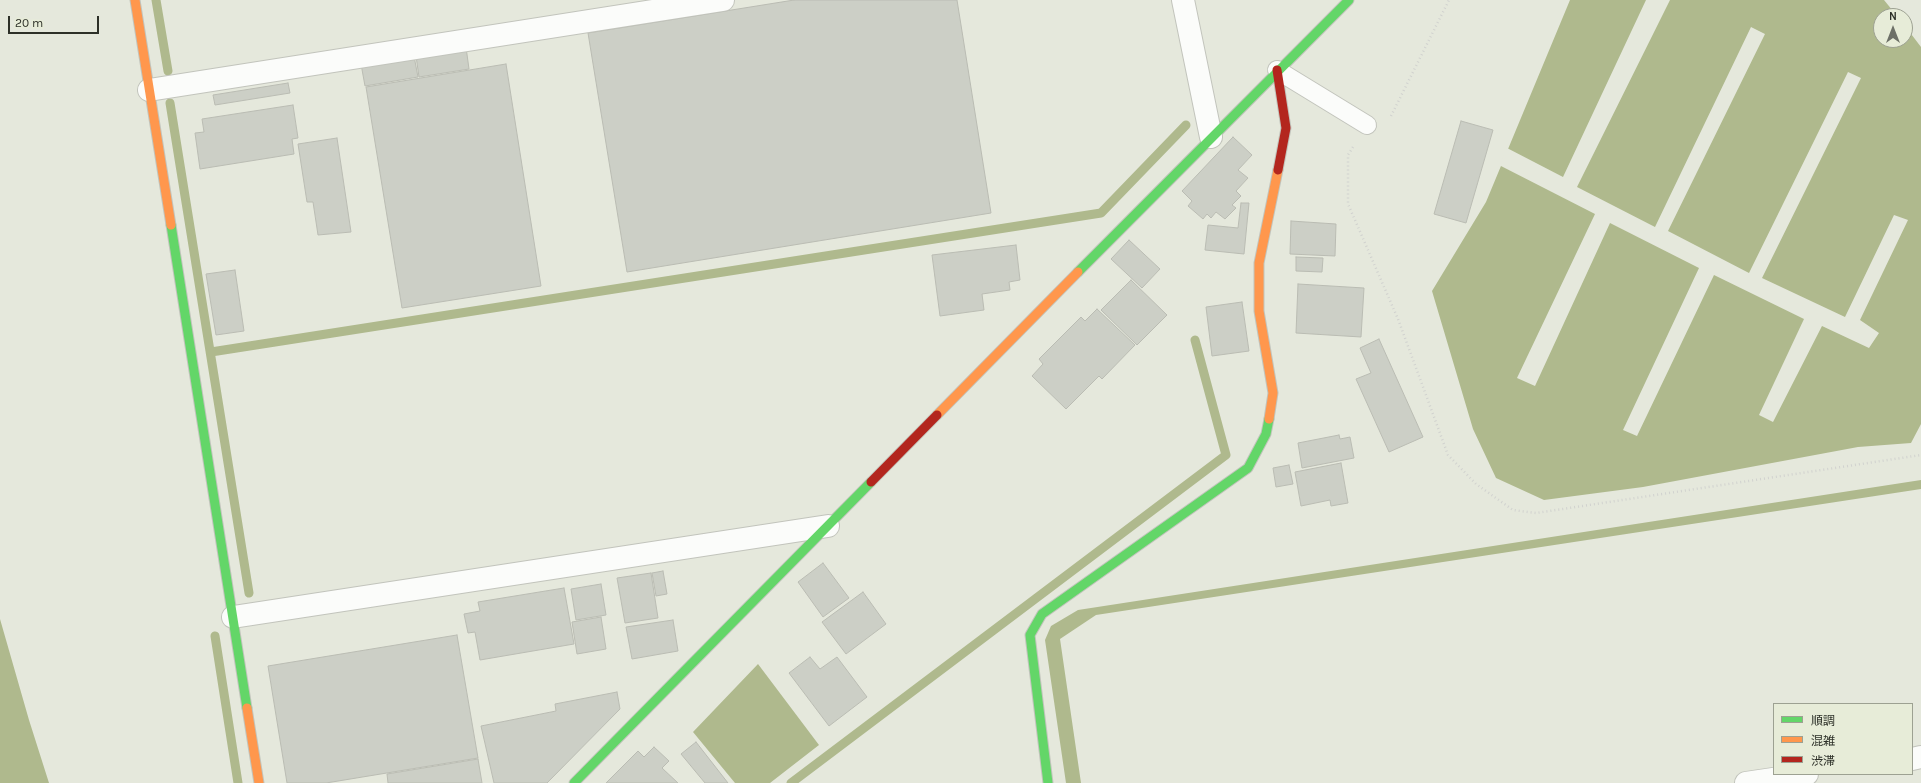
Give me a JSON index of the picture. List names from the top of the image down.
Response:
{
  "legend": ["順調", "混雑", "渋滞"],
  "scale_bar": "20 m",
  "north": "top"
}
